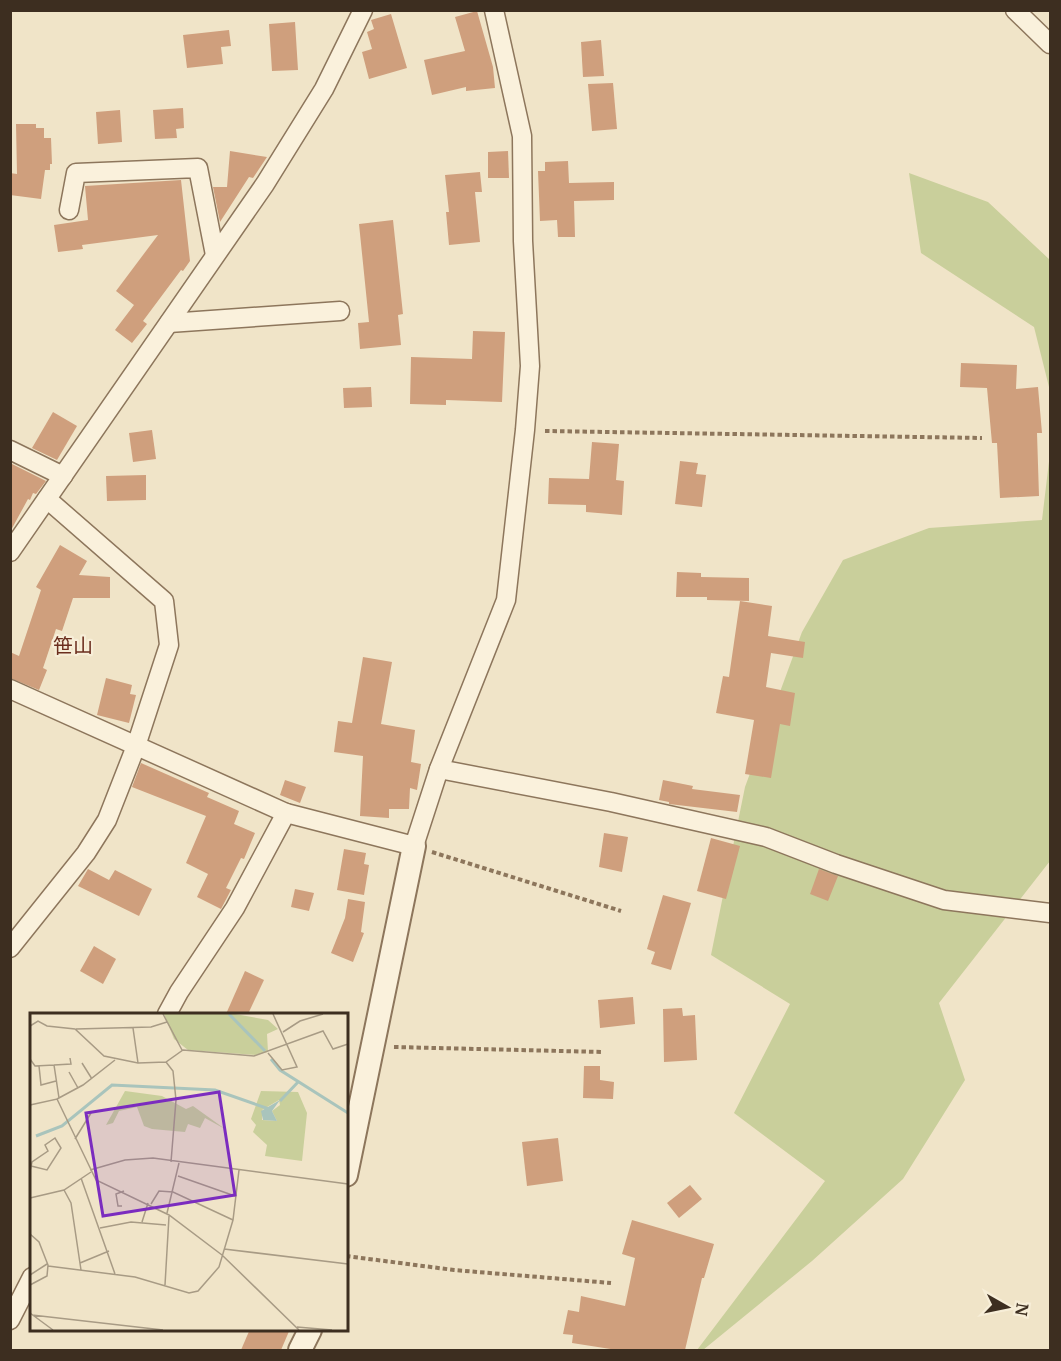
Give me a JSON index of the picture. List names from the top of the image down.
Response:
{
  "districts": ["笹山"],
  "north": "right"
}
